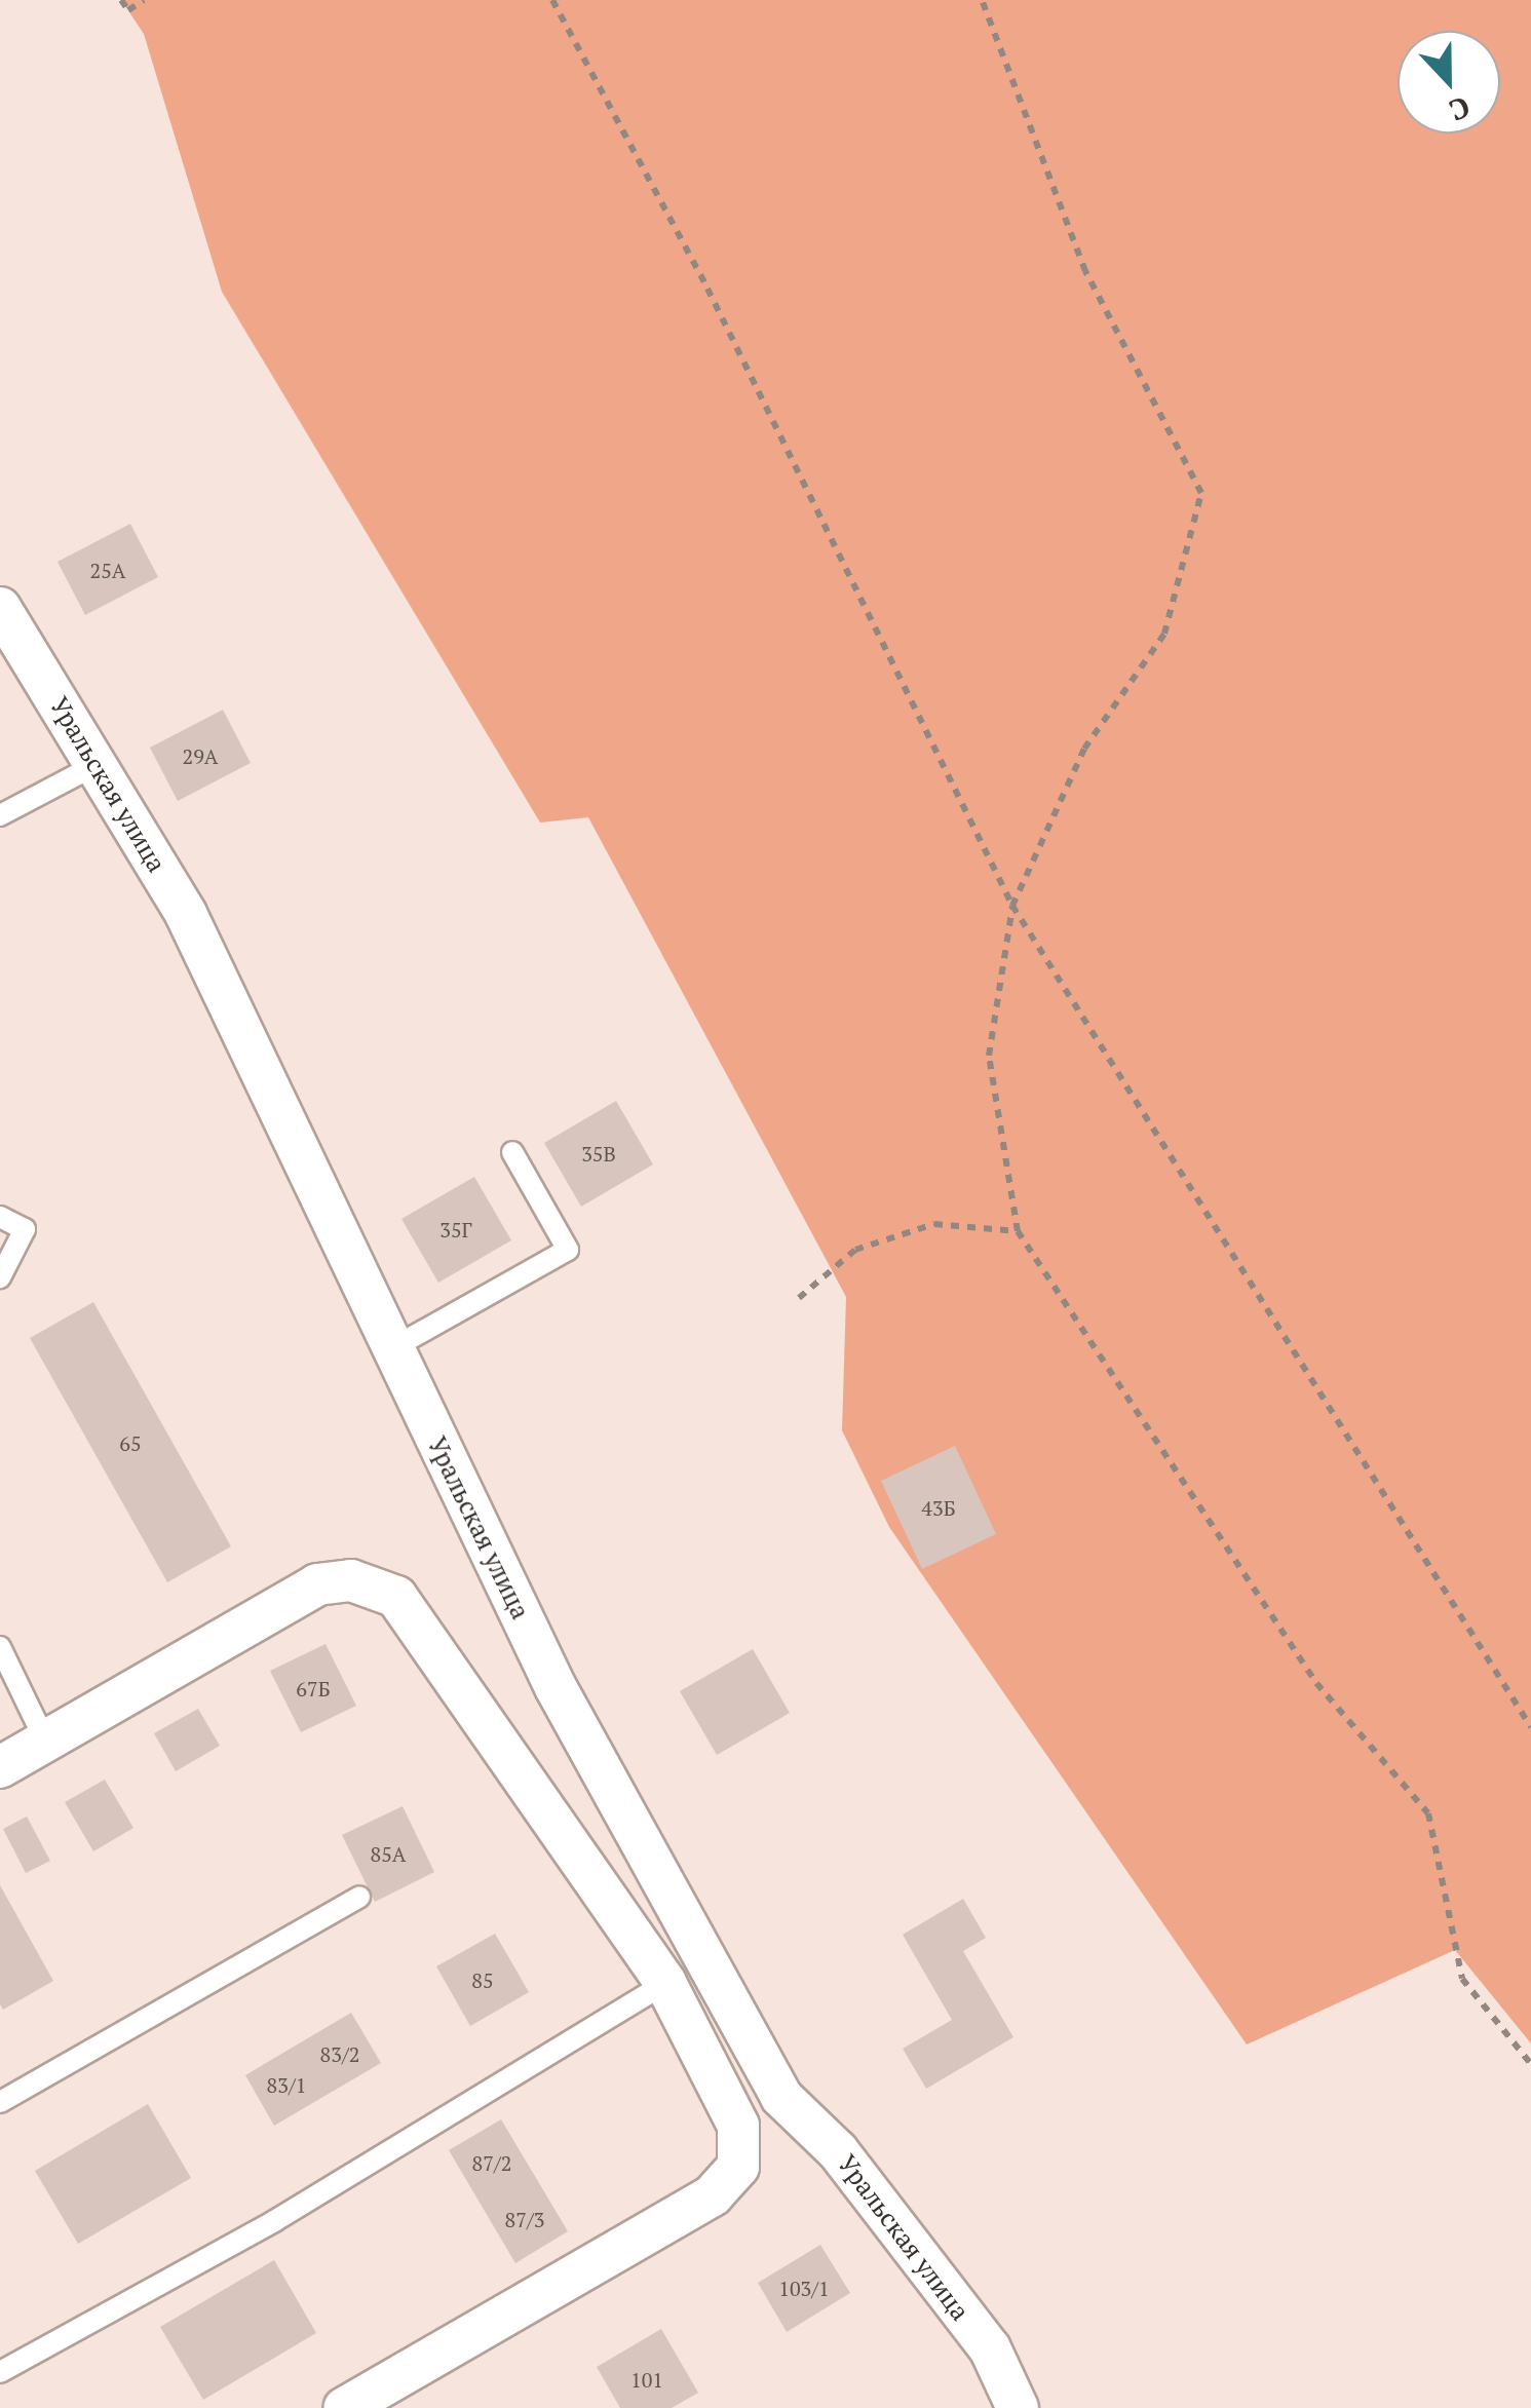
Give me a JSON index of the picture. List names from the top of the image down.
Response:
{
  "streets": {
    "street": ["Уральская улица"]
  },
  "house_numbers": [
    "25А",
    "29А",
    "35В",
    "35Г",
    "65",
    "43Б",
    "67Б",
    "85А",
    "85",
    "83/2",
    "83/1",
    "87/2",
    "87/3",
    "103/1",
    "101"
  ],
  "north": "bottom"
}
